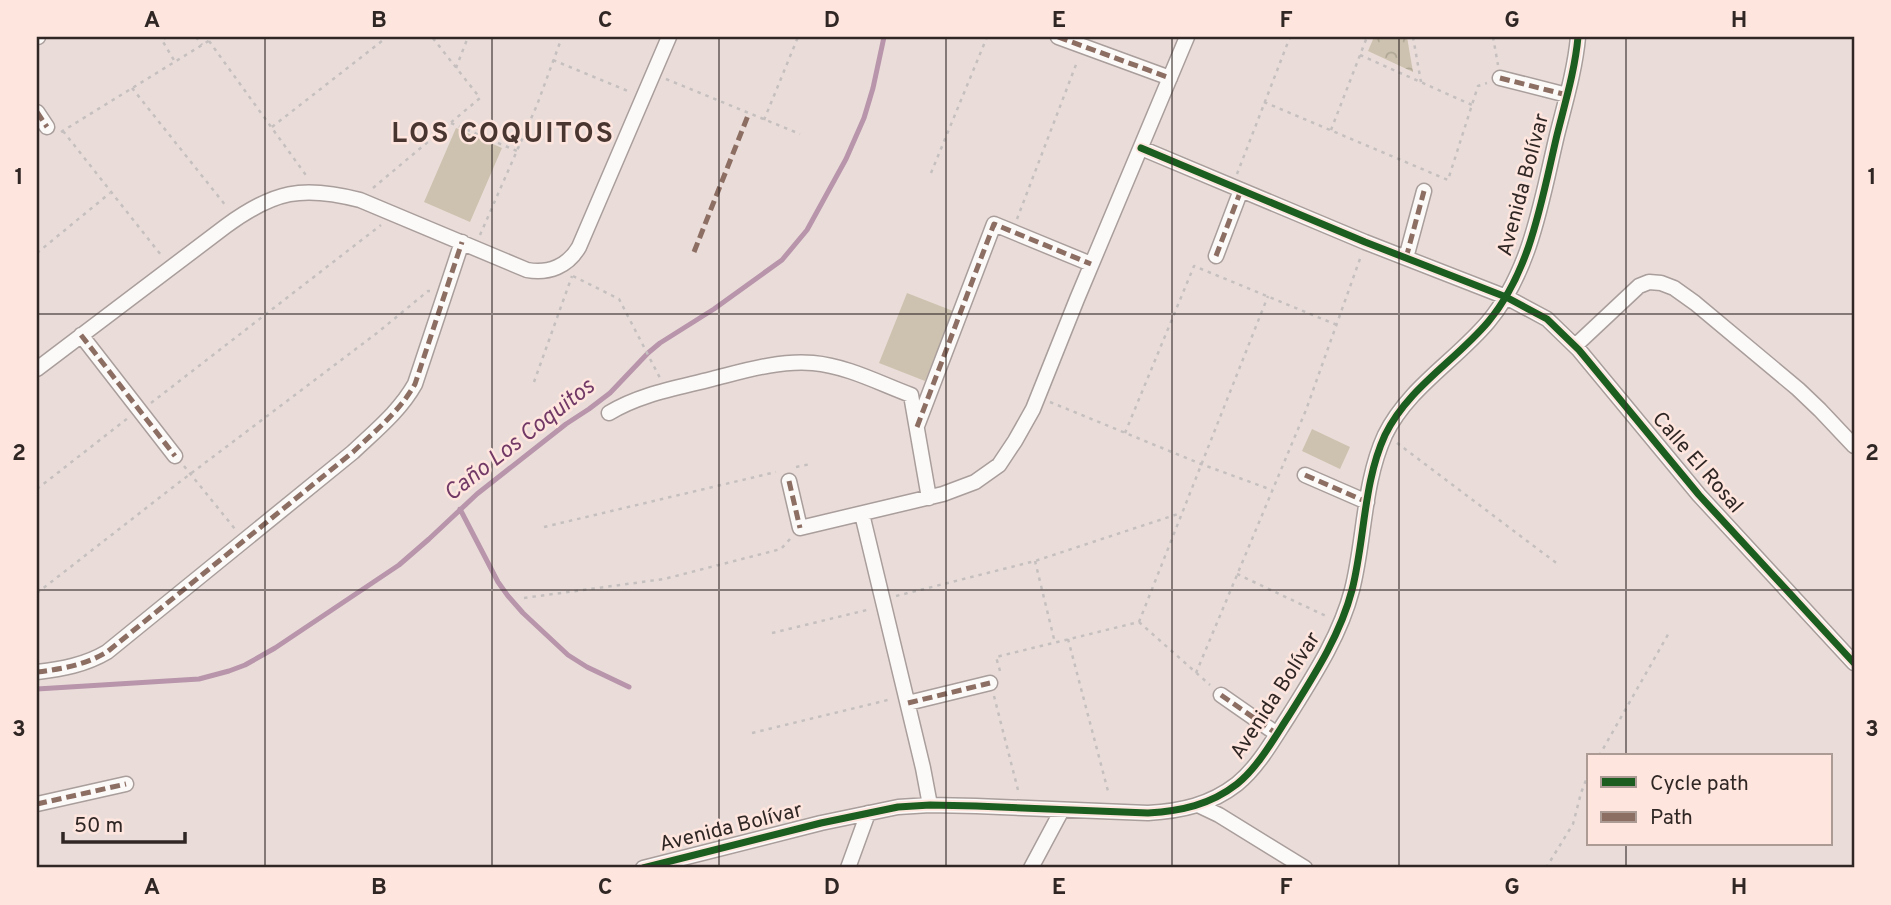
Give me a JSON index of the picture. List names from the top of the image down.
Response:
{
  "streets": {
    "street": ["Avenida Bolívar", "Calle El Rosal"]
  },
  "crossings": [
    ["Avenida Bolívar", "Calle El Rosal"]
  ],
  "districts": ["LOS COQUITOS"],
  "water": ["Caño Los Coquitos"],
  "legend": ["Cycle path", "Path"],
  "scale_bar": "50 m",
  "grid": {
    "columns": [
      "A",
      "B",
      "C",
      "D",
      "E",
      "F",
      "G",
      "H"
    ],
    "rows": ["1", "2", "3"]
  }
}
